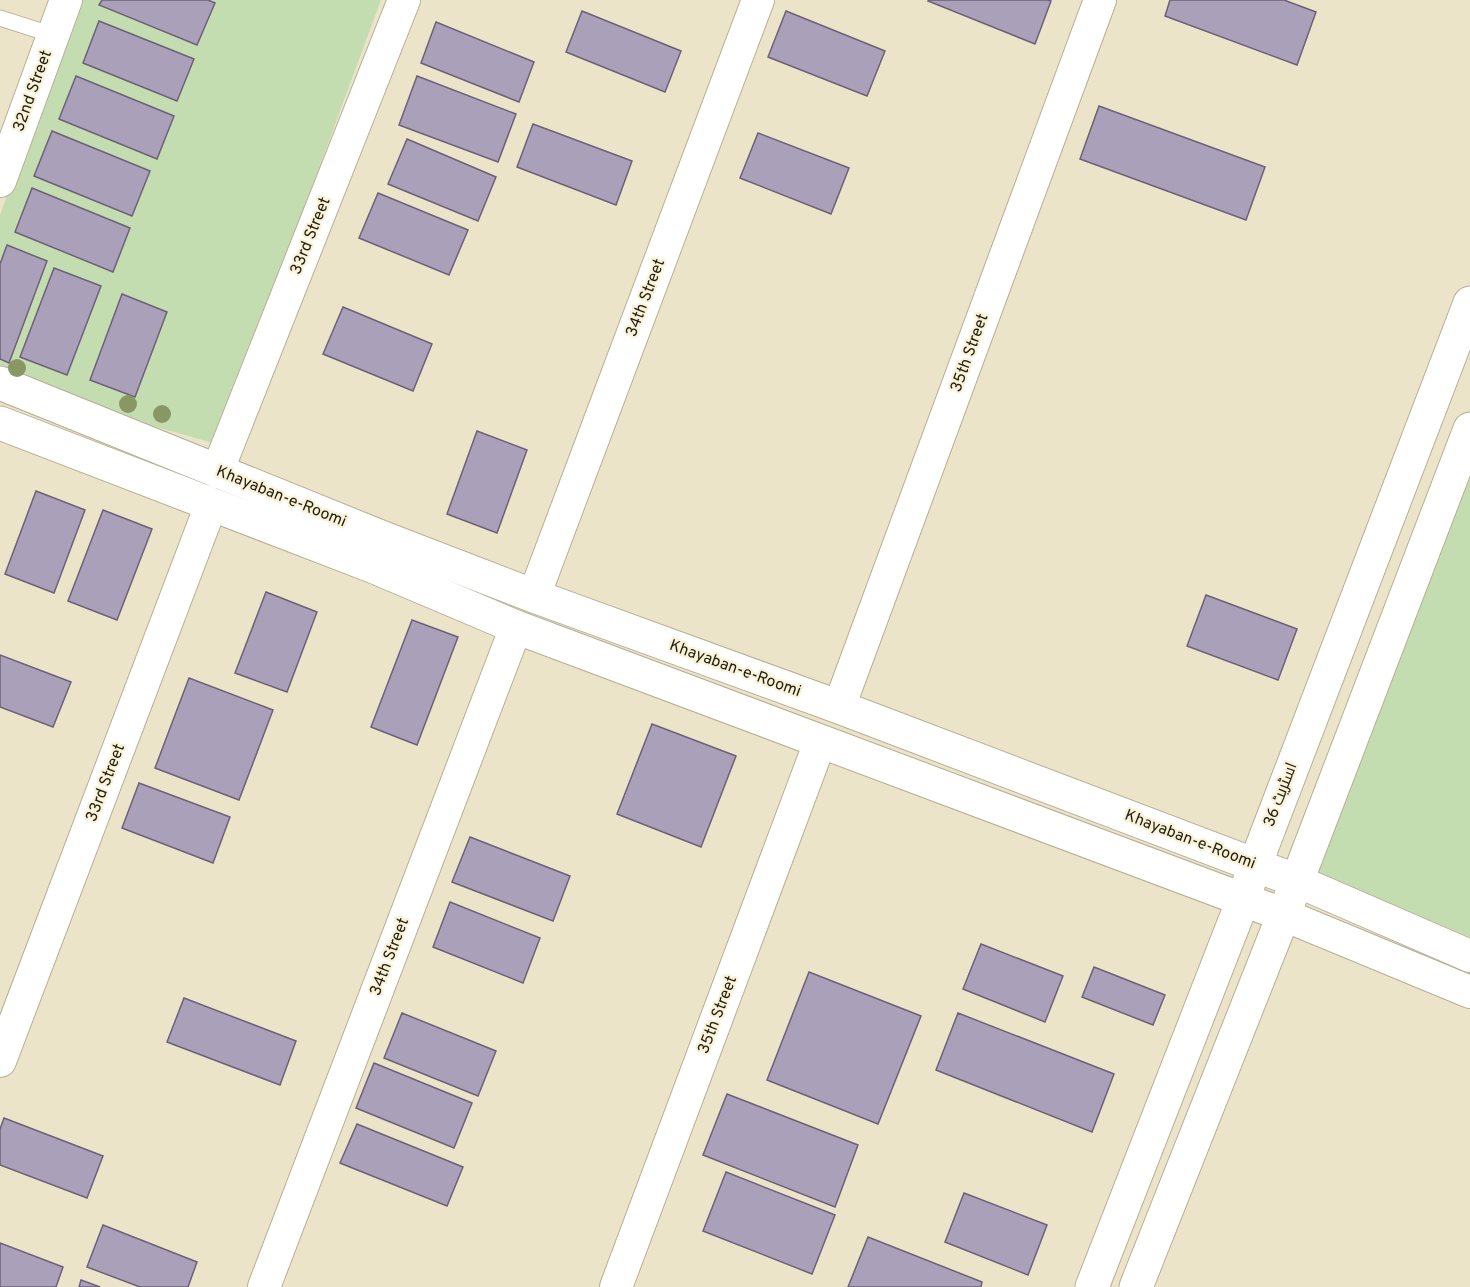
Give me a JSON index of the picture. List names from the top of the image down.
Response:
{
  "streets": {
    "street": [
      "32nd Street",
      "33rd Street",
      "34th Street",
      "35th Street",
      "Khayaban-e-Roomi",
      "اسٹریٹ 36"
    ]
  },
  "crossings": [
    ["33rd Street", "Khayaban-e-Roomi"],
    ["34th Street", "Khayaban-e-Roomi"],
    ["35th Street", "Khayaban-e-Roomi"],
    ["Khayaban-e-Roomi", "اسٹریٹ 36"]
  ]
}
